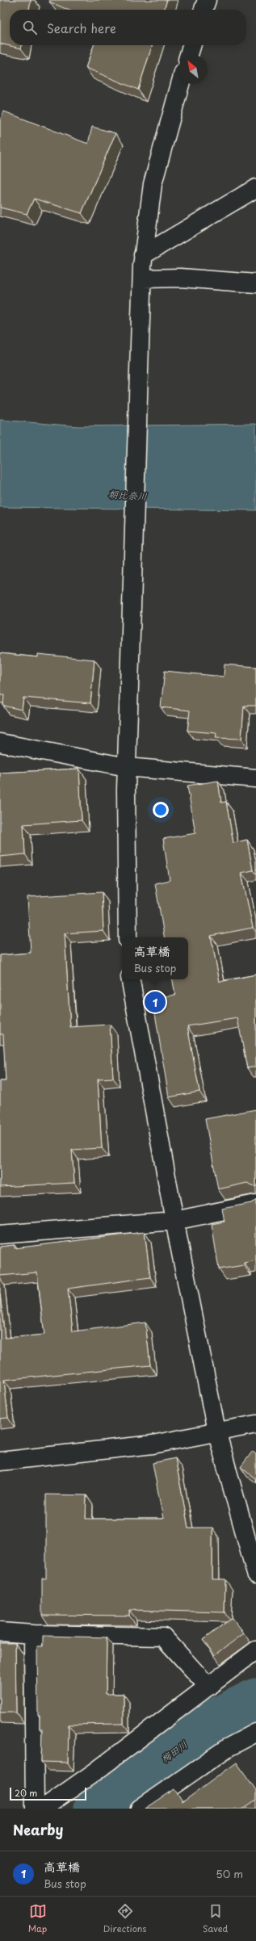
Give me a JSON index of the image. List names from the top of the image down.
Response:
{
  "water": ["朝比奈川", "梅田川"],
  "scale_bar": "20 m",
  "north": "top left",
  "page": {
    "search": "Search here",
    "popup": ["高草橋", "Bus stop"],
    "pins": "1",
    "scale": "20 m",
    "heading": "Nearby",
    "list": [
      {
        "mark": "1",
        "name": "高草橋",
        "note": "Bus stop",
        "value": "50 m"
      }
    ],
    "nav": ["Map", "Directions", "Saved"]
  }
}
